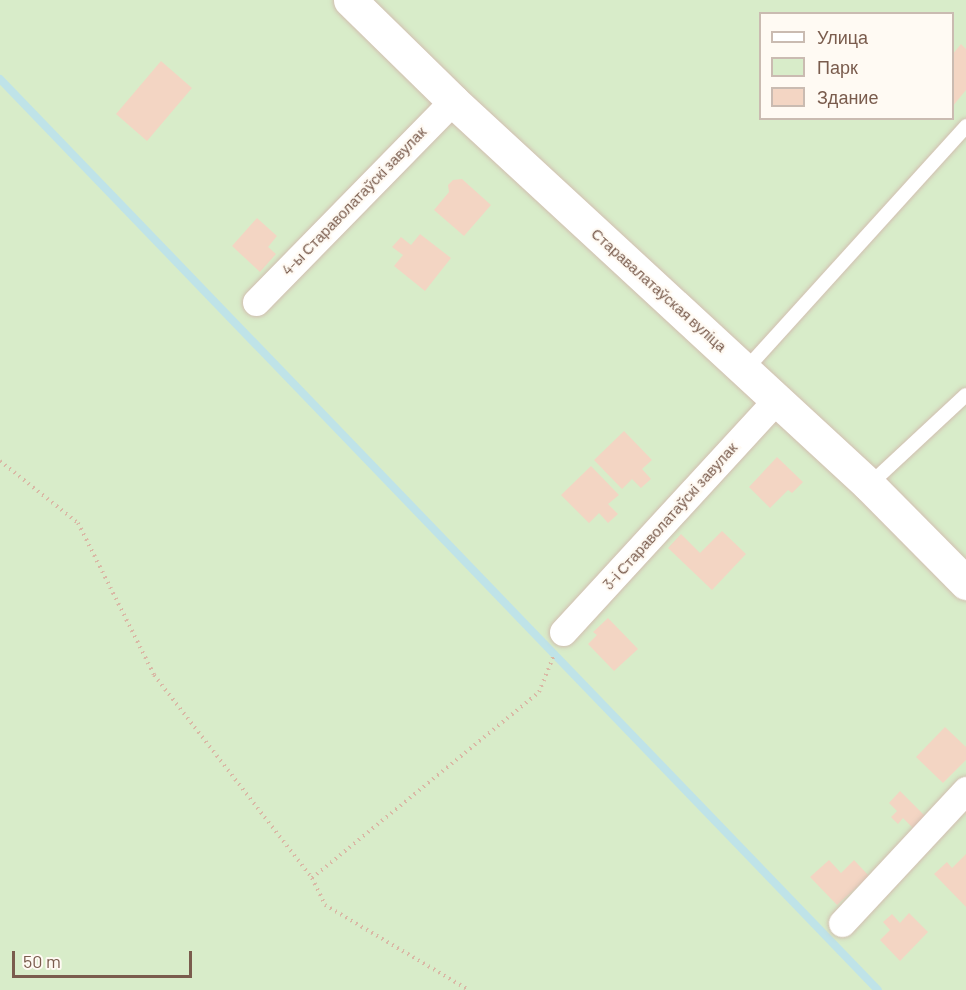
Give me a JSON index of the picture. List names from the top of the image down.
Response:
{
  "streets": {
    "street": ["4-ы Стараволатаўскі завулак", "Старавалатаўская вуліца", "3-і Стараволатаўскі завулак"]
  },
  "crossings": [
    ["4-ы Стараволатаўскі завулак", "Старавалатаўская вуліца"],
    ["Старавалатаўская вуліца", "3-і Стараволатаўскі завулак"]
  ],
  "legend": ["Улица", "Парк", "Здание"],
  "scale_bar": "50 m"
}
